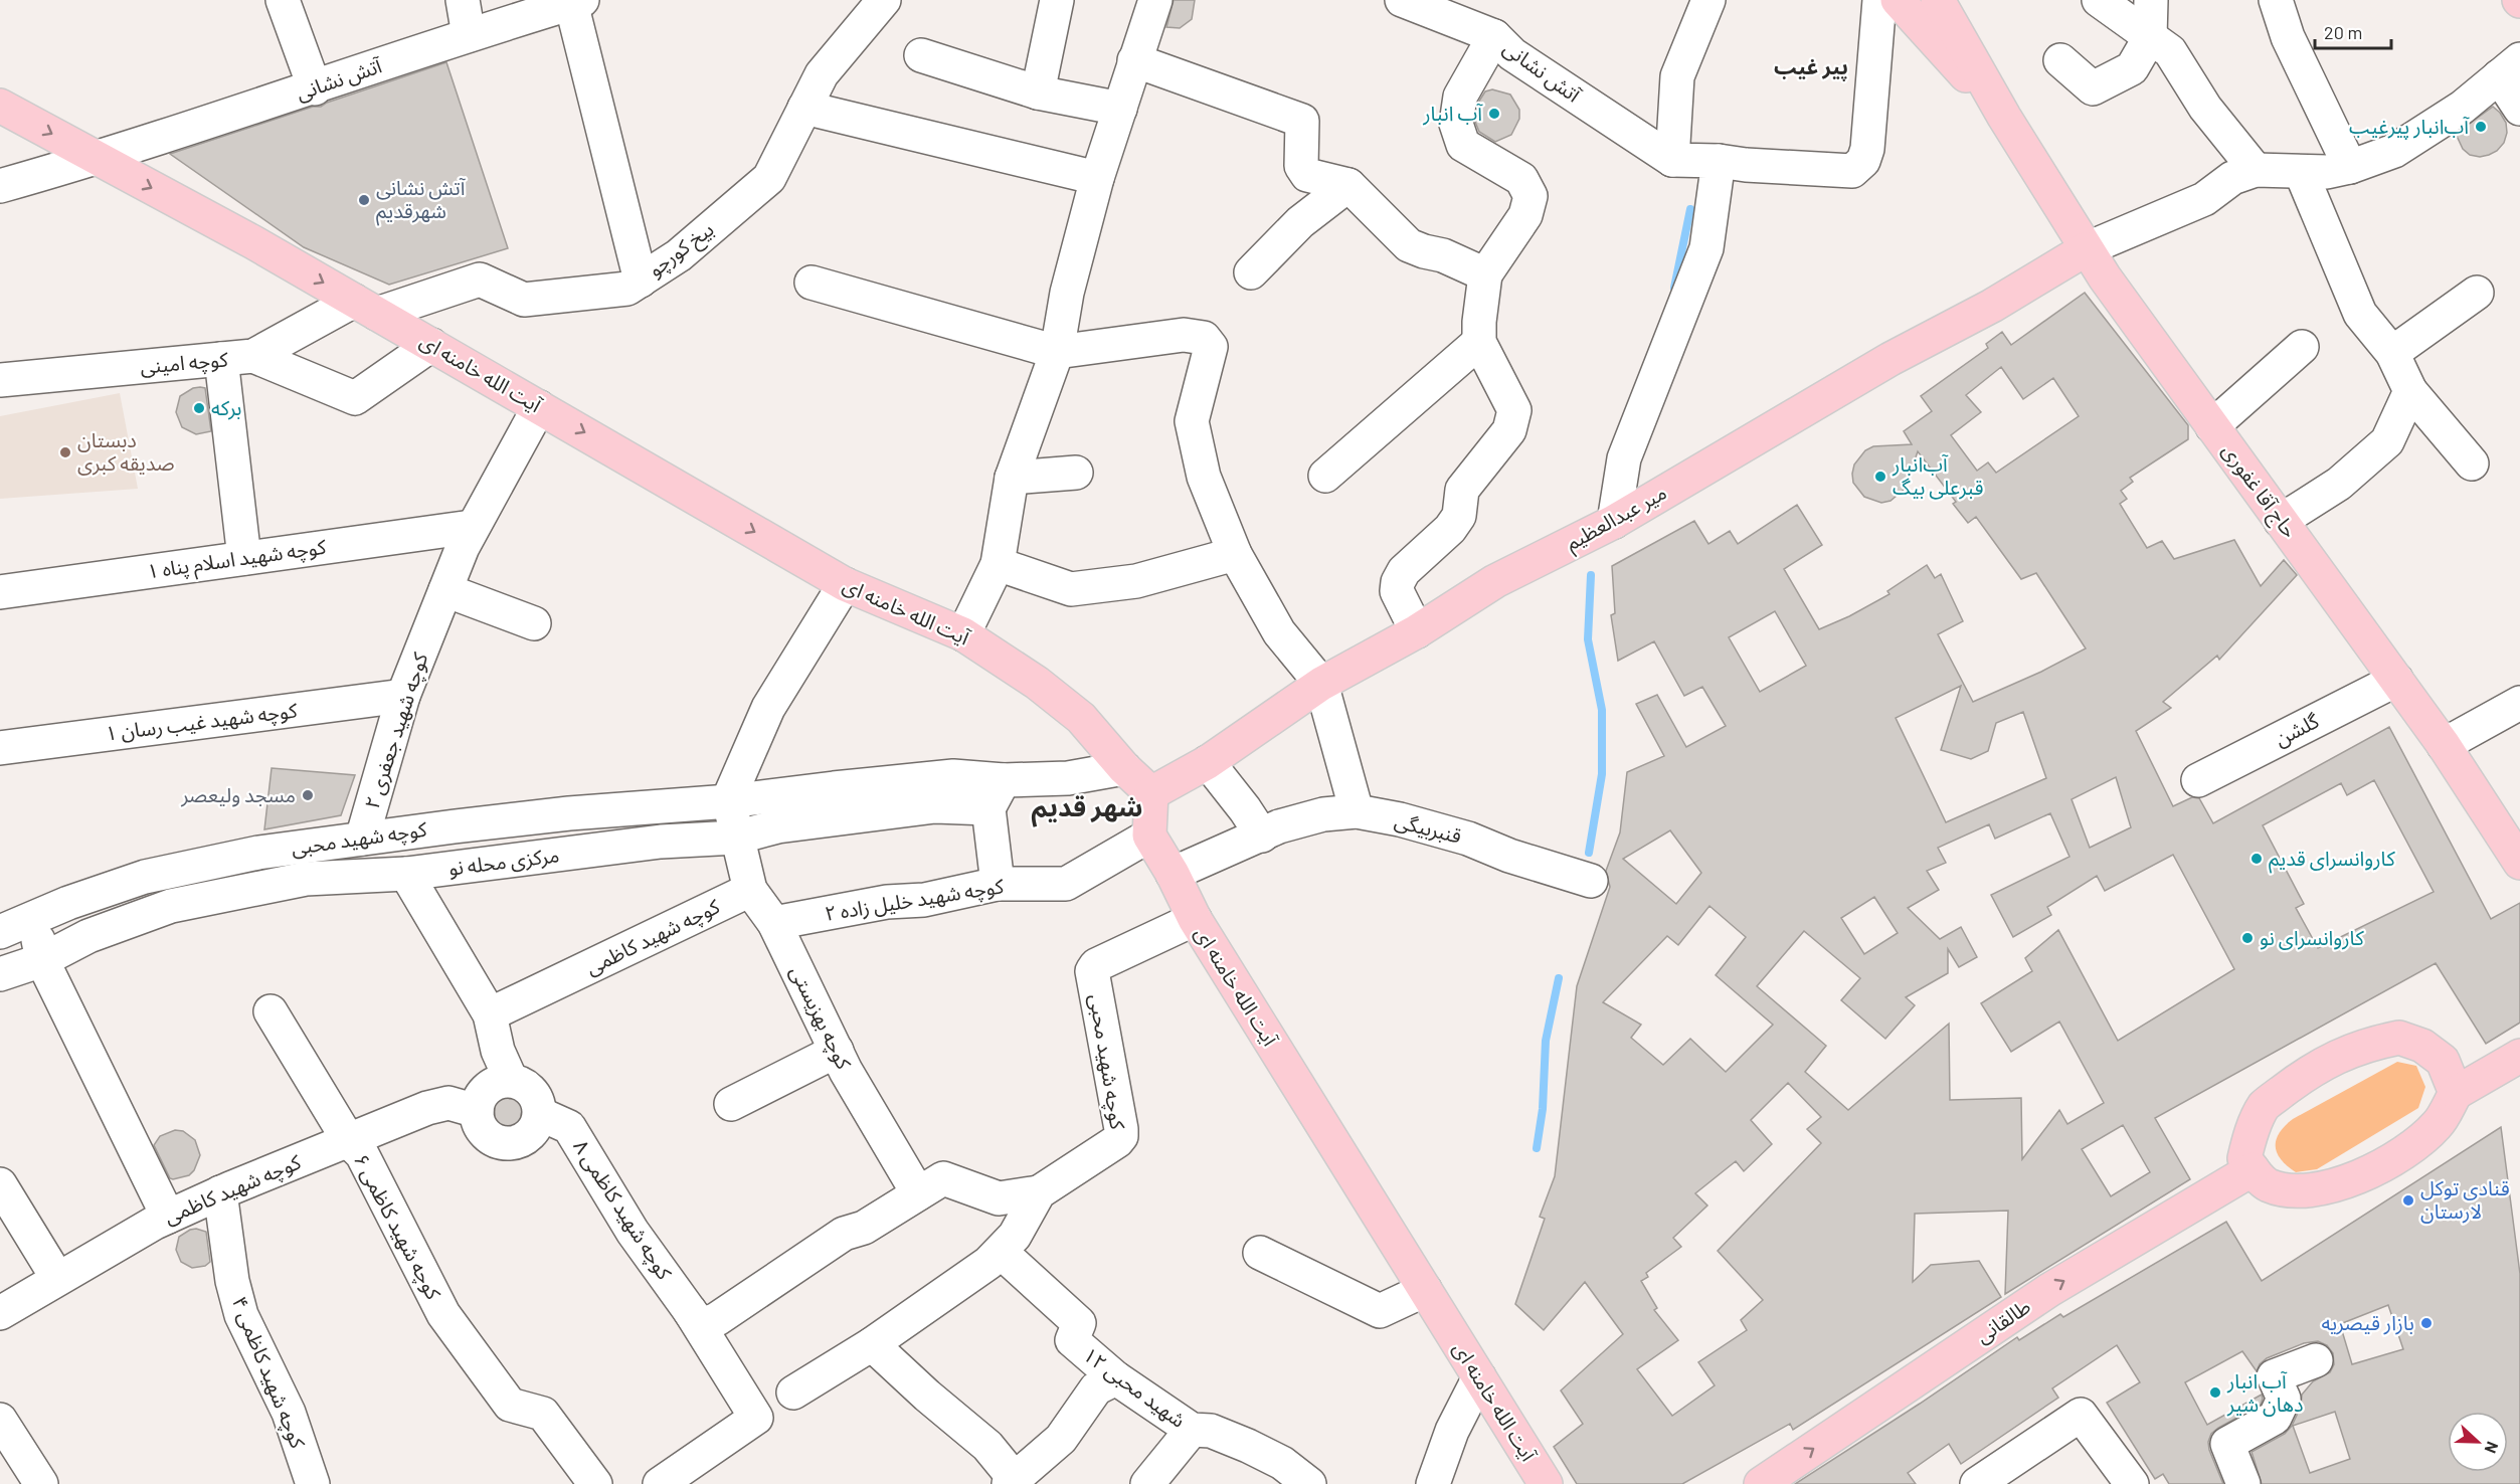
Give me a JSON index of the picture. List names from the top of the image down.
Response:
{
  "streets": {
    "main road": [
      "آیت الله خامنه ای",
      "حاج آقا غفوری",
      "میر عبدالعظیم",
      "طالقانی"
    ],
    "street": [
      "آتش نشانی",
      "بیخ کورچو",
      "کوچه امینی",
      "کوچه شهید اسلام پناه ۱",
      "کوچه شهید غیب رسان ۱",
      "گلشن",
      "کوچه شهید جعفری ۲",
      "قنبربیگی",
      "کوچه شهید محبی",
      "مرکزی محله نو",
      "کوچه شهید خلیل زاده ۲",
      "کوچه شهید کاظمی",
      "کوچه بهزیستی",
      "کوچه شهید کاظمی ۸",
      "کوچه شهید کاظمی ۶",
      "کوچه شهید کاظمی ۴",
      "شهید محبی ۱۲"
    ]
  },
  "crossings": [
    ["آتش نشانی", "آیت الله خامنه ای"],
    ["بیخ کورچو", "کوچه امینی"],
    ["بیخ کورچو", "آیت الله خامنه ای"],
    ["کوچه امینی", "آیت الله خامنه ای"],
    ["آیت الله خامنه ای", "میر عبدالعظیم"],
    ["آیت الله خامنه ای", "کوچه شهید جعفری ۲"],
    ["آیت الله خامنه ای", "قنبربیگی"],
    ["آیت الله خامنه ای", "کوچه شهید محبی"],
    ["آیت الله خامنه ای", "مرکزی محله نو"],
    ["آیت الله خامنه ای", "کوچه شهید خلیل زاده ۲"],
    ["حاج آقا غفوری", "میر عبدالعظیم"],
    ["حاج آقا غفوری", "گلشن"],
    ["کوچه شهید اسلام پناه ۱", "کوچه شهید جعفری ۲"],
    ["کوچه شهید غیب رسان ۱", "کوچه شهید جعفری ۲"],
    ["کوچه شهید جعفری ۲", "کوچه شهید محبی"],
    ["کوچه شهید محبی", "مرکزی محله نو"],
    ["کوچه شهید محبی", "کوچه بهزیستی"],
    ["کوچه شهید محبی", "شهید محبی ۱۲"],
    ["مرکزی محله نو", "کوچه بهزیستی"],
    ["کوچه شهید خلیل زاده ۲", "کوچه بهزیستی"],
    ["کوچه شهید کاظمی", "کوچه بهزیستی"],
    ["کوچه شهید کاظمی", "کوچه شهید کاظمی ۸"],
    ["کوچه شهید کاظمی", "کوچه شهید کاظمی ۶"],
    ["کوچه شهید کاظمی", "کوچه شهید کاظمی ۴"]
  ],
  "one_way": ["آیت الله خامنه ای", "طالقانی"],
  "districts": ["پیر غیب", "شهر قدیم"],
  "places": [
    "آب انبار",
    "آب‌انبار پیرغیب",
    "آتش نشانی شهرقدیم",
    "برکه",
    "دبستان صدیقه کبری",
    "آب‌انبار قبرعلی بیگ",
    "مسجد ولیعصر",
    "کاروانسرای قدیم",
    "کاروانسرای نو",
    "قنادی توکل لارستان",
    "بازار قیصریه",
    "آب انبار دهان شیر"
  ],
  "scale_bar": "20 m",
  "north": "right"
}
